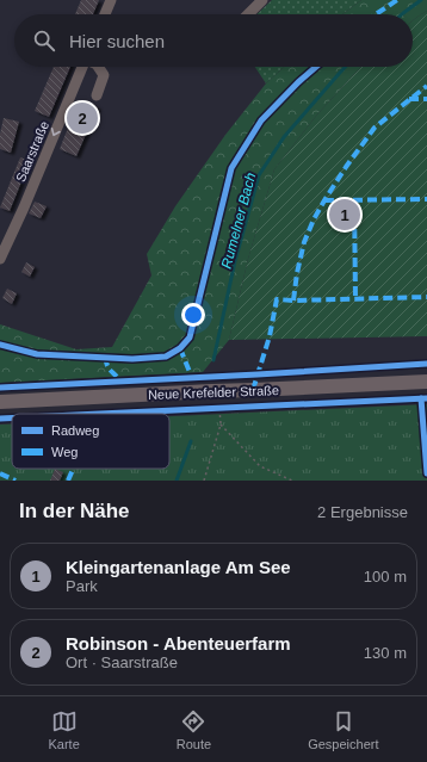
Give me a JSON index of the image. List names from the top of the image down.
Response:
{
  "streets": {
    "main road": ["Neue Krefelder Straße"],
    "street": ["Saarstraße"]
  },
  "one_way": ["Saarstraße"],
  "water": ["Rumelner Bach"],
  "legend": ["Radweg", "Weg"],
  "page": {
    "search": "Hier suchen",
    "pins": ["2", "1"],
    "heading": ["In der Nähe", "2 Ergebnisse"],
    "list": [
      {
        "mark": "1",
        "name": "Kleingartenanlage Am See",
        "note": "Park",
        "value": "100 m"
      },
      {
        "mark": "2",
        "name": "Robinson - Abenteuerfarm",
        "note": "Ort · Saarstraße",
        "value": "130 m"
      }
    ],
    "nav": ["Karte", "Route", "Gespeichert"]
  }
}
